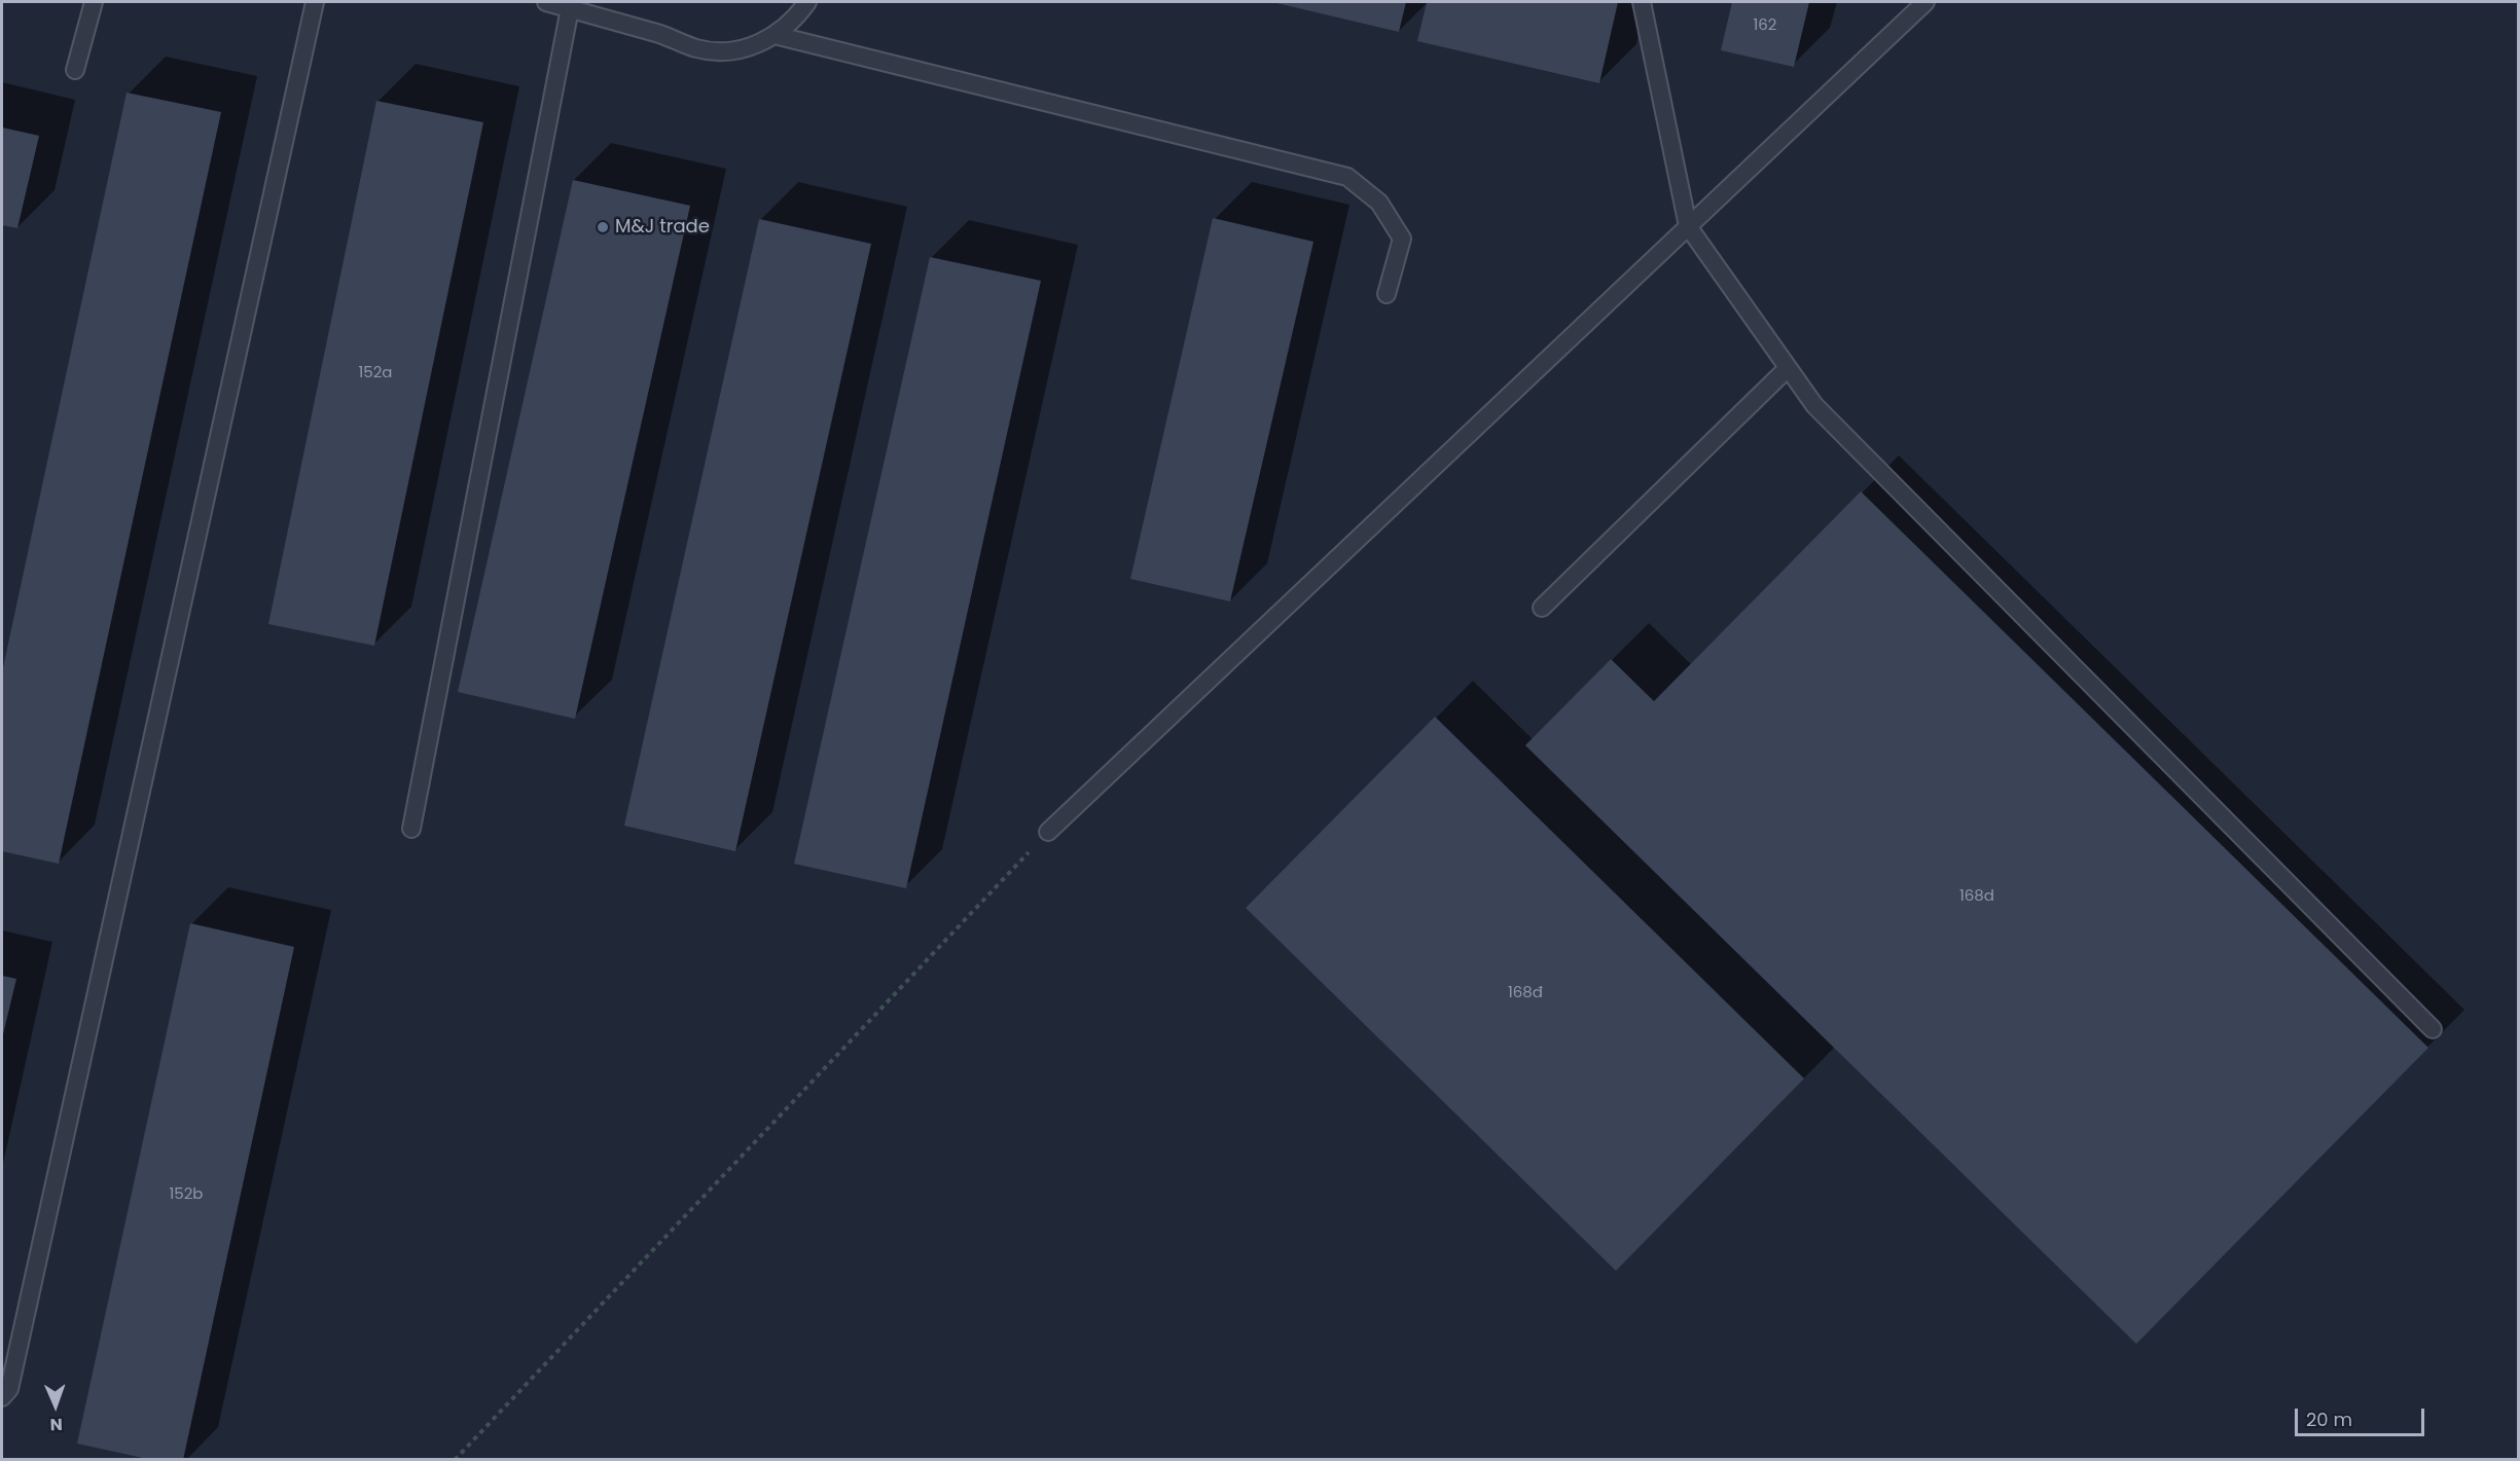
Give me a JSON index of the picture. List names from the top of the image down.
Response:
{
  "places": ["M&J trade"],
  "house_numbers": [
    "162",
    "152a",
    "168d",
    "168đ",
    "152b"
  ],
  "scale_bar": "20 m",
  "north": "bottom"
}
